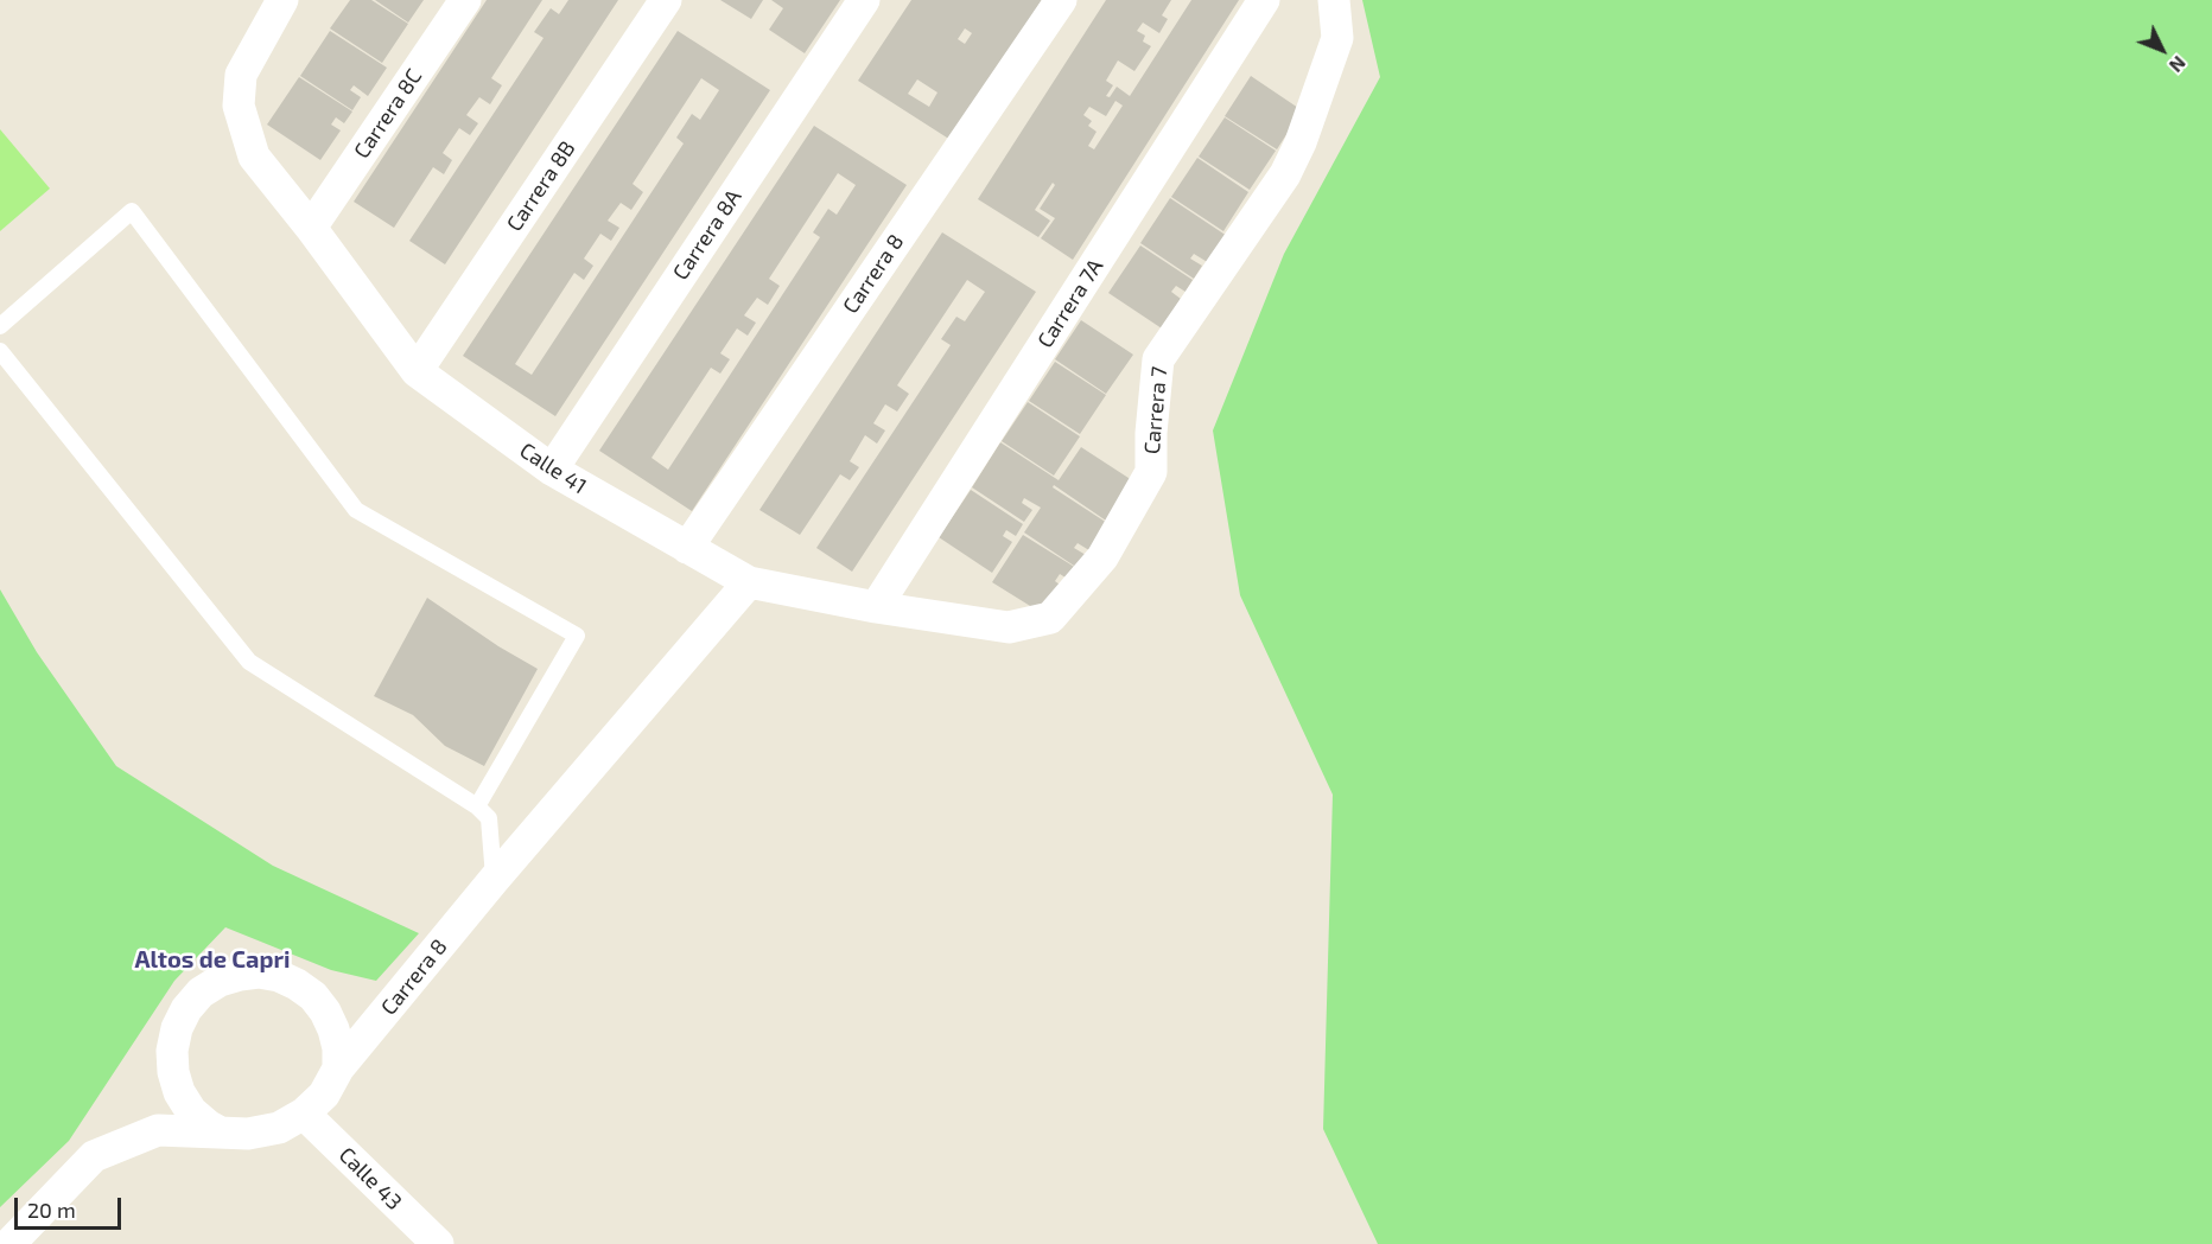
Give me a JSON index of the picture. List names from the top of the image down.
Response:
{
  "streets": {
    "street": [
      "Carrera 8C",
      "Carrera 8B",
      "Carrera 8A",
      "Carrera 8",
      "Carrera 7A",
      "Carrera 7",
      "Calle 41",
      "Calle 43"
    ]
  },
  "crossings": [
    ["Carrera 8C", "Calle 41"],
    ["Carrera 8B", "Calle 41"],
    ["Carrera 8A", "Calle 41"],
    ["Carrera 8", "Calle 41"],
    ["Carrera 8", "Calle 43"],
    ["Carrera 7A", "Calle 41"],
    ["Carrera 7", "Calle 41"]
  ],
  "districts": ["Altos de Capri"],
  "scale_bar": "20 m",
  "north": "bottom right"
}
